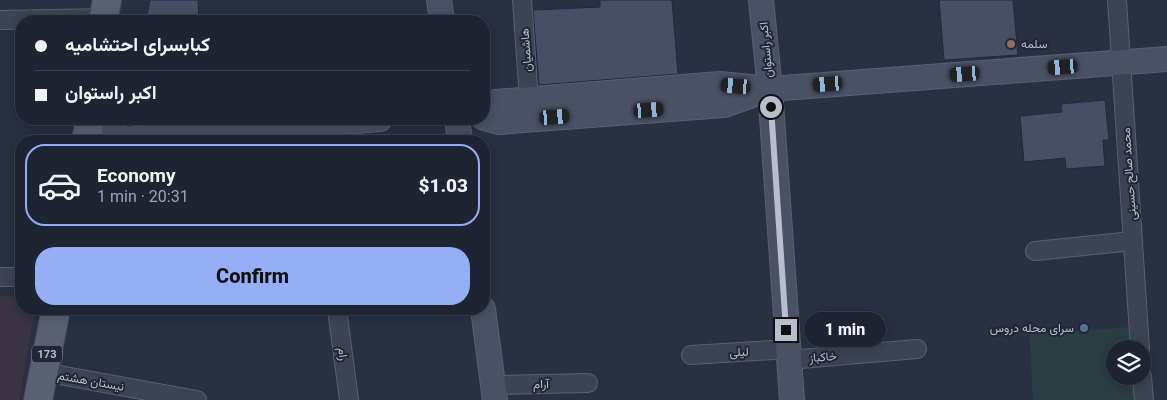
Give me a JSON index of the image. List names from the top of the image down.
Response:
{
  "streets": {
    "main road": ["173"],
    "street": [
      "هاشمیان",
      "اکبر راستوان",
      "محمد صالح حسینی",
      "لیلی",
      "رام",
      "خاکباز",
      "نیستان هشتم",
      "آرام"
    ]
  },
  "crossings": [
    ["اکبر راستوان", "لیلی"],
    ["اکبر راستوان", "خاکباز"],
    ["لیلی", "خاکباز"],
    ["173", "نیستان هشتم"]
  ],
  "places": ["سلمه", "سرای محله دروس"],
  "page": {
    "banner": ["کبابسرای احتشامیه", "اکبر راستوان"],
    "list": [
      {
        "name": "Economy",
        "note": "1 min · 20:31",
        "value": "$1.03"
      }
    ],
    "buttons": "Confirm",
    "bubble": "1 min"
  }
}
